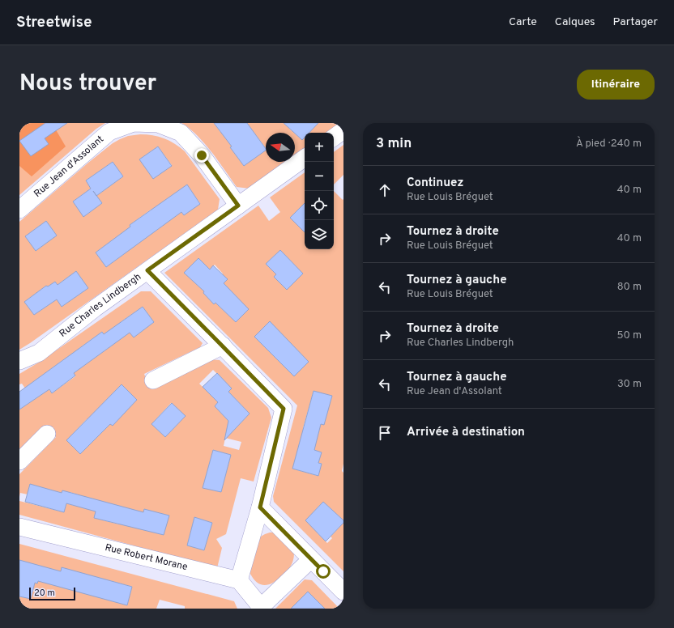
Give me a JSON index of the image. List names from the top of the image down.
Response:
{
  "streets": {
    "street": ["Rue Jean d'Assolant", "Rue Charles Lindbergh", "Rue Robert Morane"]
  },
  "crossings": [
    ["Rue Jean d'Assolant", "Rue Charles Lindbergh"]
  ],
  "scale_bar": "20 m",
  "north": "left",
  "page": {
    "header": "Streetwise",
    "nav": ["Carte", "Calques", "Partager"],
    "title": "Nous trouver",
    "buttons": "Itinéraire",
    "heading": ["3 min", "À pied · 240 m"],
    "map_buttons": ["+", "−"],
    "list": [
      ["Continuez", "Rue Louis Bréguet", "40 m"],
      ["Tournez à droite", "Rue Louis Bréguet", "40 m"],
      ["Tournez à gauche", "Rue Louis Bréguet", "80 m"],
      ["Tournez à droite", "Rue Charles Lindbergh", "50 m"],
      ["Tournez à gauche", "Rue Jean d'Assolant", "30 m"],
      "Arrivée à destination"
    ],
    "scale": "20 m"
  }
}
